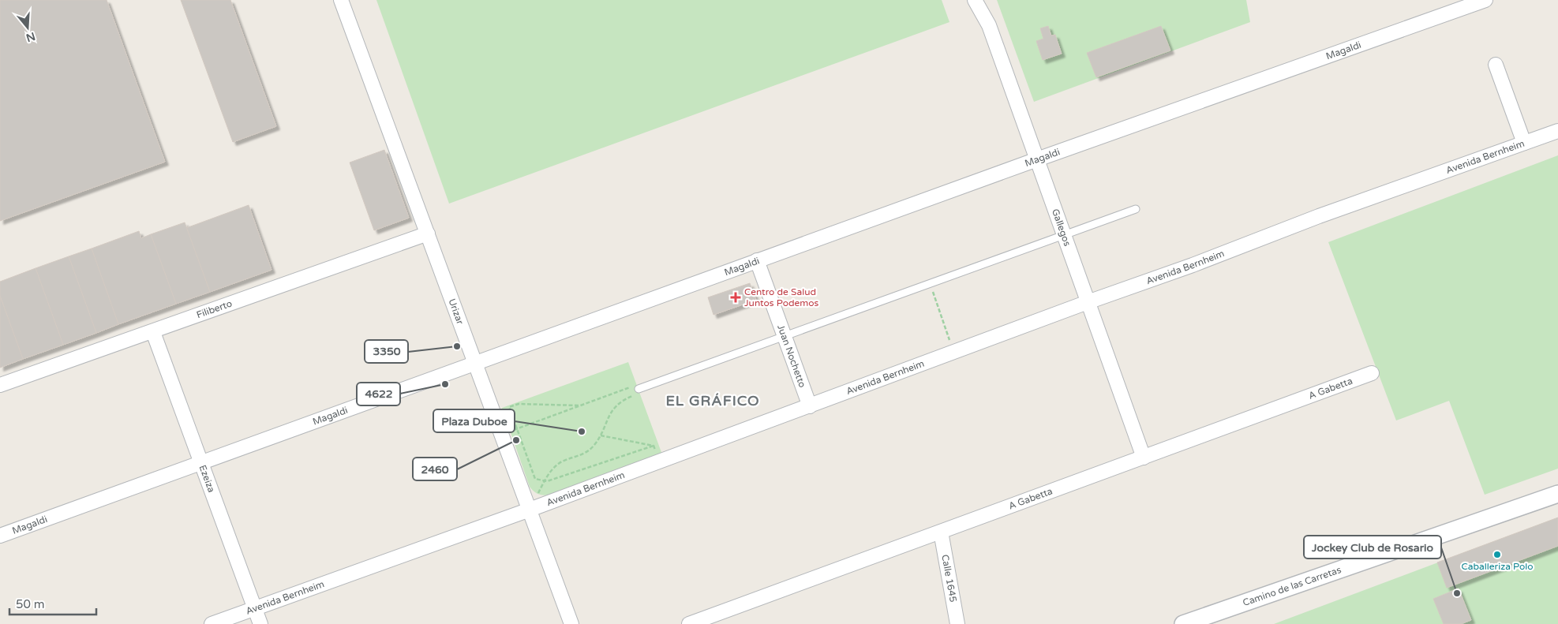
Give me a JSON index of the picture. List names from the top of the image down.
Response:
{
  "streets": {
    "street": [
      "Magaldi",
      "Avenida Bernheim",
      "Gallegos",
      "Filiberto",
      "Urizar",
      "Juan Nochetto",
      "A Gabetta",
      "Ezeiza",
      "Calle 1645",
      "Camino de las Carretas"
    ]
  },
  "crossings": [
    ["Magaldi", "Gallegos"],
    ["Magaldi", "Urizar"],
    ["Magaldi", "Juan Nochetto"],
    ["Magaldi", "Ezeiza"],
    ["Avenida Bernheim", "Gallegos"],
    ["Avenida Bernheim", "Urizar"],
    ["Avenida Bernheim", "Juan Nochetto"],
    ["Avenida Bernheim", "Ezeiza"],
    ["Gallegos", "A Gabetta"],
    ["Filiberto", "Urizar"],
    ["Filiberto", "Ezeiza"],
    ["A Gabetta", "Calle 1645"]
  ],
  "districts": ["EL GRÁFICO"],
  "places": {
    "health": ["Centro de Salud Juntos Podemos"],
    "other": [
      "3350",
      "4622",
      "Plaza Duboe",
      "2460",
      "Caballeriza Polo",
      "Jockey Club de Rosario"
    ]
  },
  "scale_bar": "50 m",
  "north": "bottom"
}
